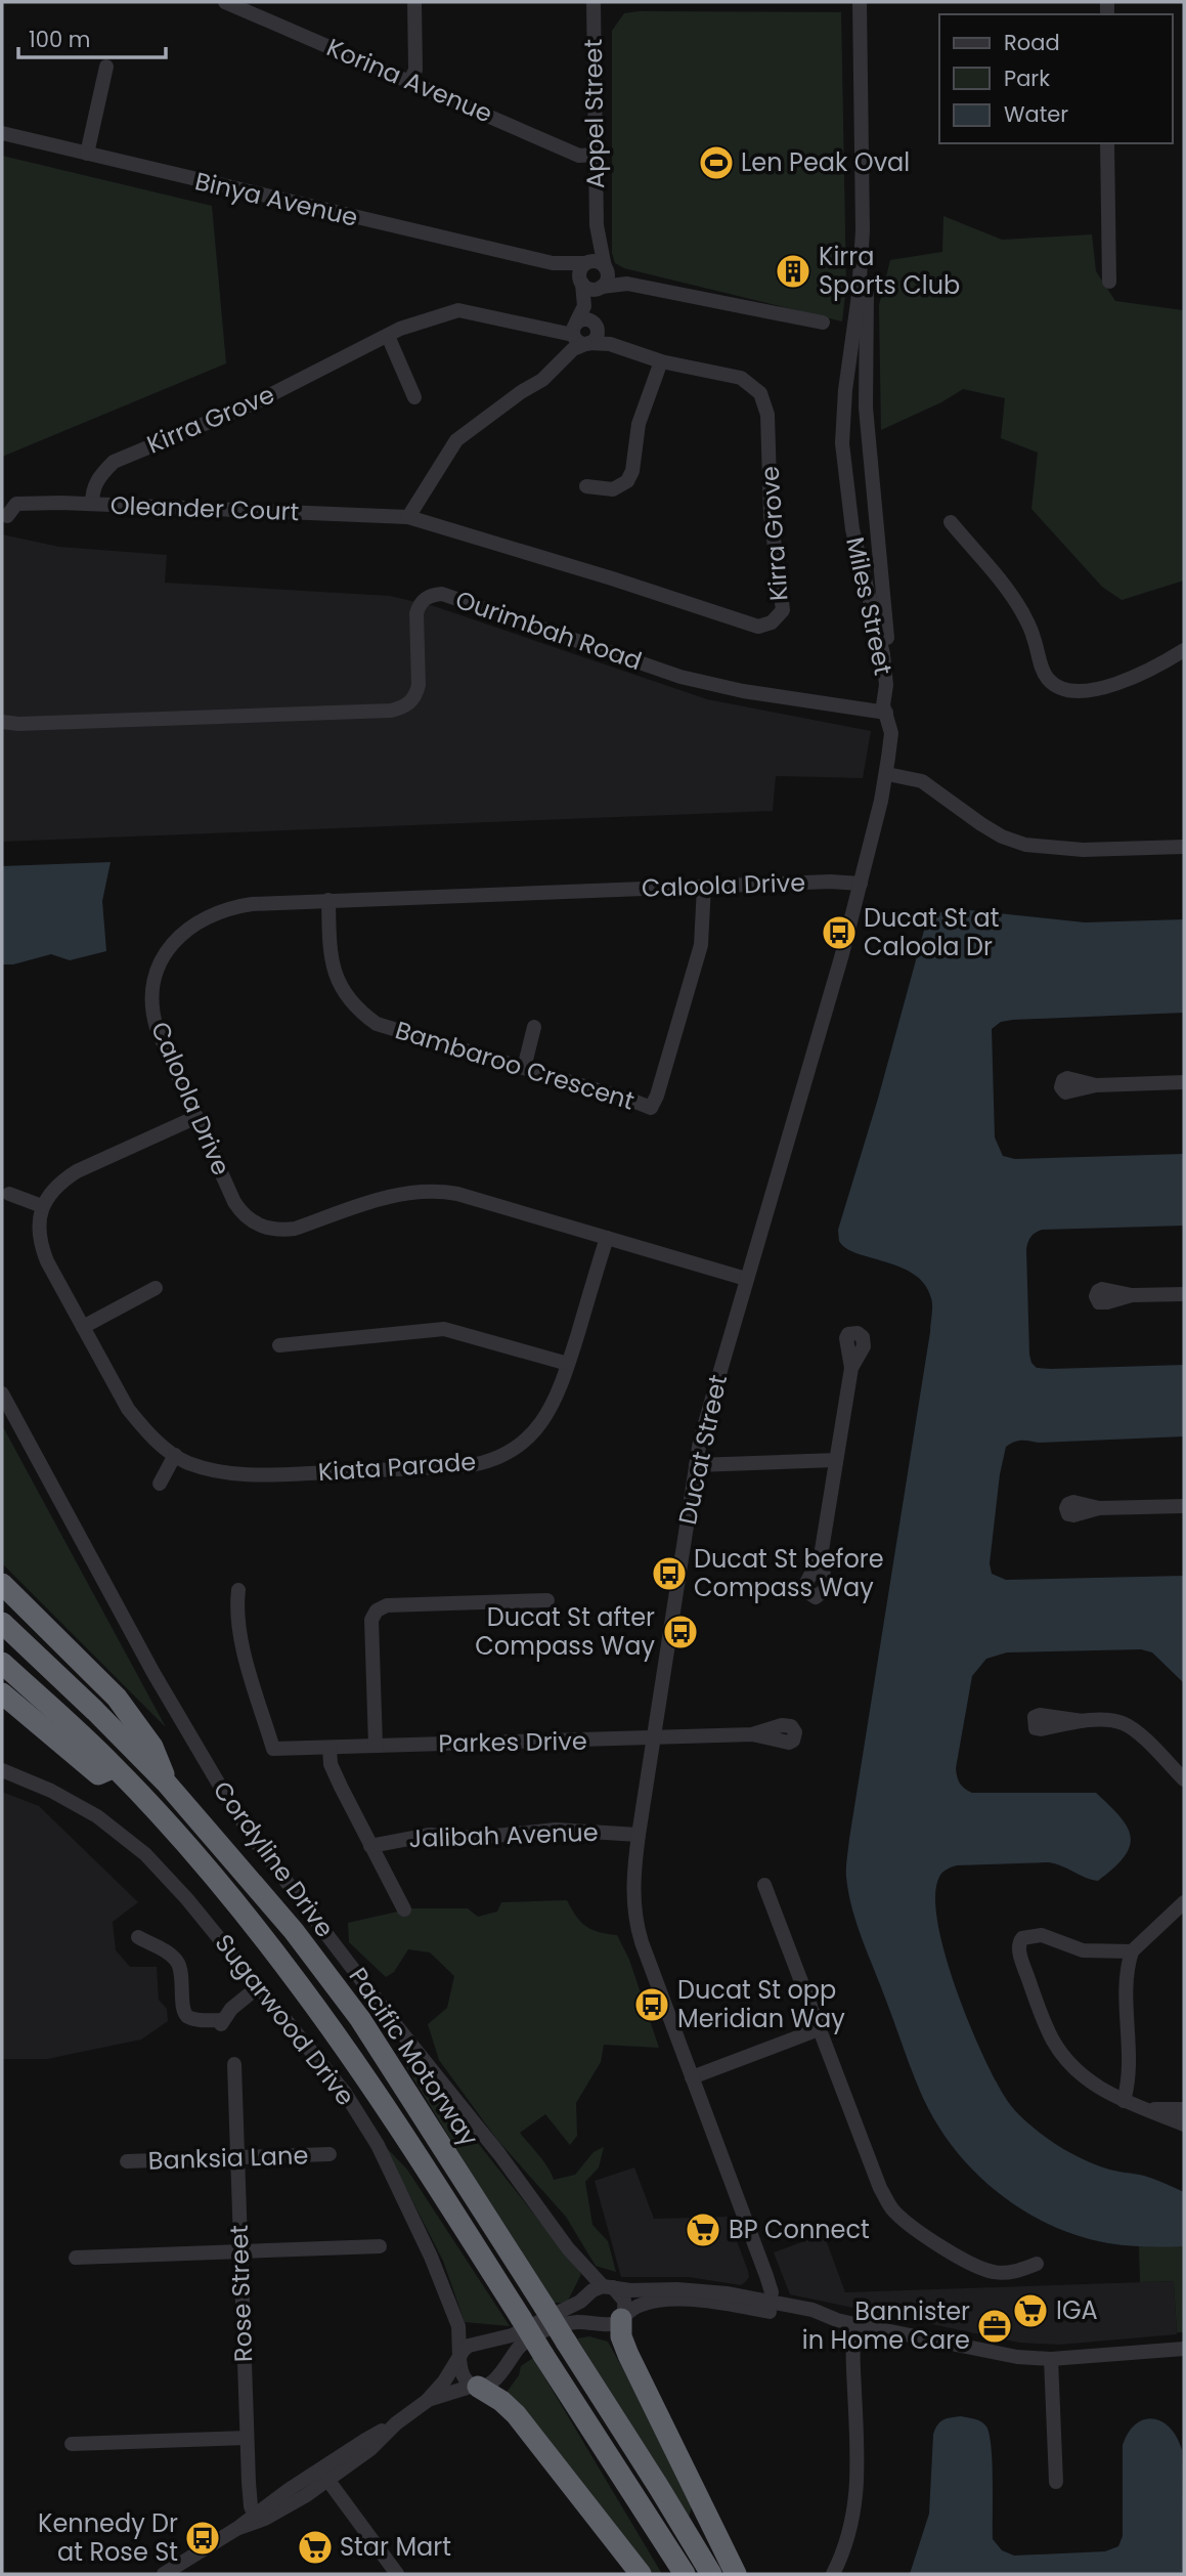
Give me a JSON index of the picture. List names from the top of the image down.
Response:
{
  "streets": {
    "highway": ["Pacific Motorway"],
    "street": [
      "Korina Avenue",
      "Appel Street",
      "Binya Avenue",
      "Kirra Grove",
      "Oleander Court",
      "Miles Street",
      "Ourimbah Road",
      "Caloola Drive",
      "Bambaroo Crescent",
      "Ducat Street",
      "Kiata Parade",
      "Parkes Drive",
      "Jalibah Avenue",
      "Cordyline Drive",
      "Sugarwood Drive",
      "Banksia Lane",
      "Rose Street"
    ]
  },
  "crossings": [
    ["Korina Avenue", "Appel Street"],
    ["Appel Street", "Binya Avenue"],
    ["Kirra Grove", "Oleander Court"],
    ["Miles Street", "Ourimbah Road"],
    ["Miles Street", "Ducat Street"],
    ["Ourimbah Road", "Ducat Street"],
    ["Caloola Drive", "Bambaroo Crescent"],
    ["Caloola Drive", "Ducat Street"],
    ["Caloola Drive", "Kiata Parade"],
    ["Ducat Street", "Parkes Drive"],
    ["Ducat Street", "Jalibah Avenue"],
    ["Banksia Lane", "Rose Street"]
  ],
  "places": {
    "sports": ["Len Peak Oval"],
    "building": ["Kirra Sports Club"],
    "bus stop": [
      "Ducat St at Caloola Dr",
      "Ducat St before Compass Way",
      "Ducat St after Compass Way",
      "Ducat St opp Meridian Way",
      "Kennedy Dr at Rose St"
    ],
    "supermarket": ["BP Connect", "IGA", "Star Mart"],
    "office": ["Bannister in Home Care"]
  },
  "legend": ["Road", "Park", "Water"],
  "scale_bar": "100 m"
}
